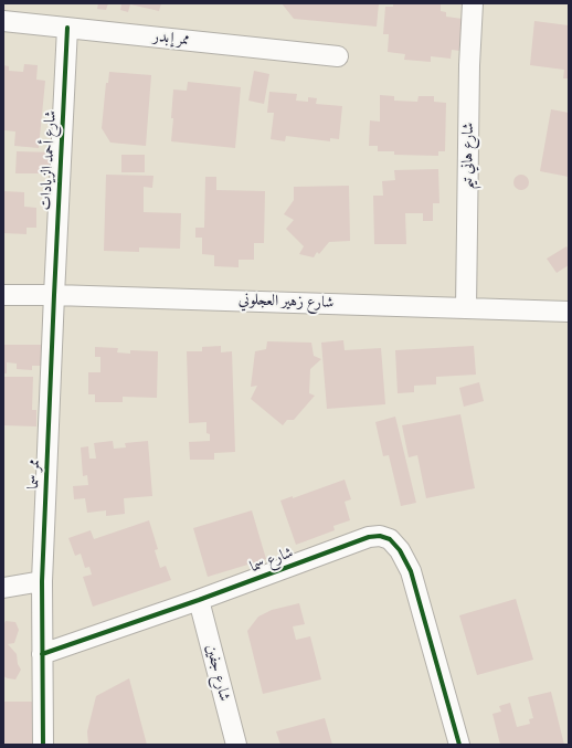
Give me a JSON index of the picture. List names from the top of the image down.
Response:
{
  "streets": {
    "street": [
      "ممر إبدر",
      "شارع هاني تيم",
      "شارع أحمد الزيادات",
      "شارع زهير العجلوني",
      "ممر سما",
      "شارع سما",
      "شارع جفين"
    ]
  },
  "crossings": [
    ["ممر إبدر", "شارع أحمد الزيادات"],
    ["شارع هاني تيم", "شارع زهير العجلوني"],
    ["شارع أحمد الزيادات", "شارع زهير العجلوني"],
    ["شارع أحمد الزيادات", "ممر سما"],
    ["شارع زهير العجلوني", "ممر سما"],
    ["ممر سما", "شارع سما"],
    ["شارع سما", "شارع جفين"]
  ]
}
